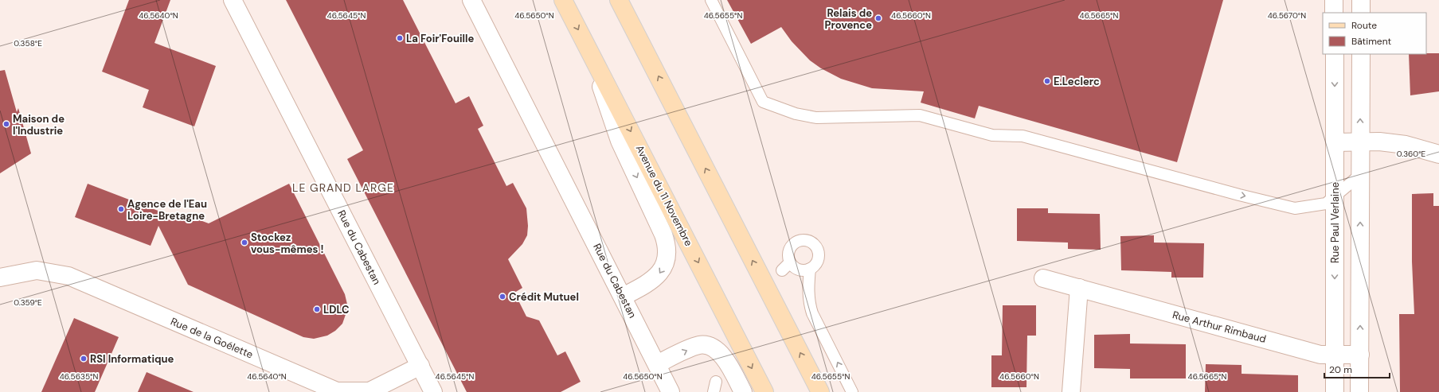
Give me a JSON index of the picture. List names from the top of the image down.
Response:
{
  "streets": {
    "main road": ["Avenue du 11 Novembre"],
    "street": [
      "Rue Paul Verlaine",
      "Rue du Cabestan",
      "Rue Arthur Rimbaud",
      "Rue de la Goélette"
    ]
  },
  "crossings": [
    ["Rue Paul Verlaine", "Rue Arthur Rimbaud"],
    ["Rue du Cabestan", "Rue de la Goélette"]
  ],
  "districts": ["LE GRAND LARGE"],
  "places": [
    "Relais de Provence",
    "La Foir'Fouille",
    "E.Leclerc",
    "Maison de l'Industrie",
    "Agence de l'Eau Loire-Bretagne",
    "Stockez vous-mêmes !",
    "Crédit Mutuel",
    "LDLC",
    "RSI Informatique"
  ],
  "legend": ["Route", "Bâtiment"],
  "scale_bar": "20 m",
  "coordinates": [
    "46.5640°N",
    "46.5645°N",
    "46.5650°N",
    "46.5655°N",
    "46.5660°N",
    "46.5665°N",
    "46.5670°N",
    "0.358°E",
    "0.360°E",
    "0.359°E",
    "46.5635°N"
  ]
}
